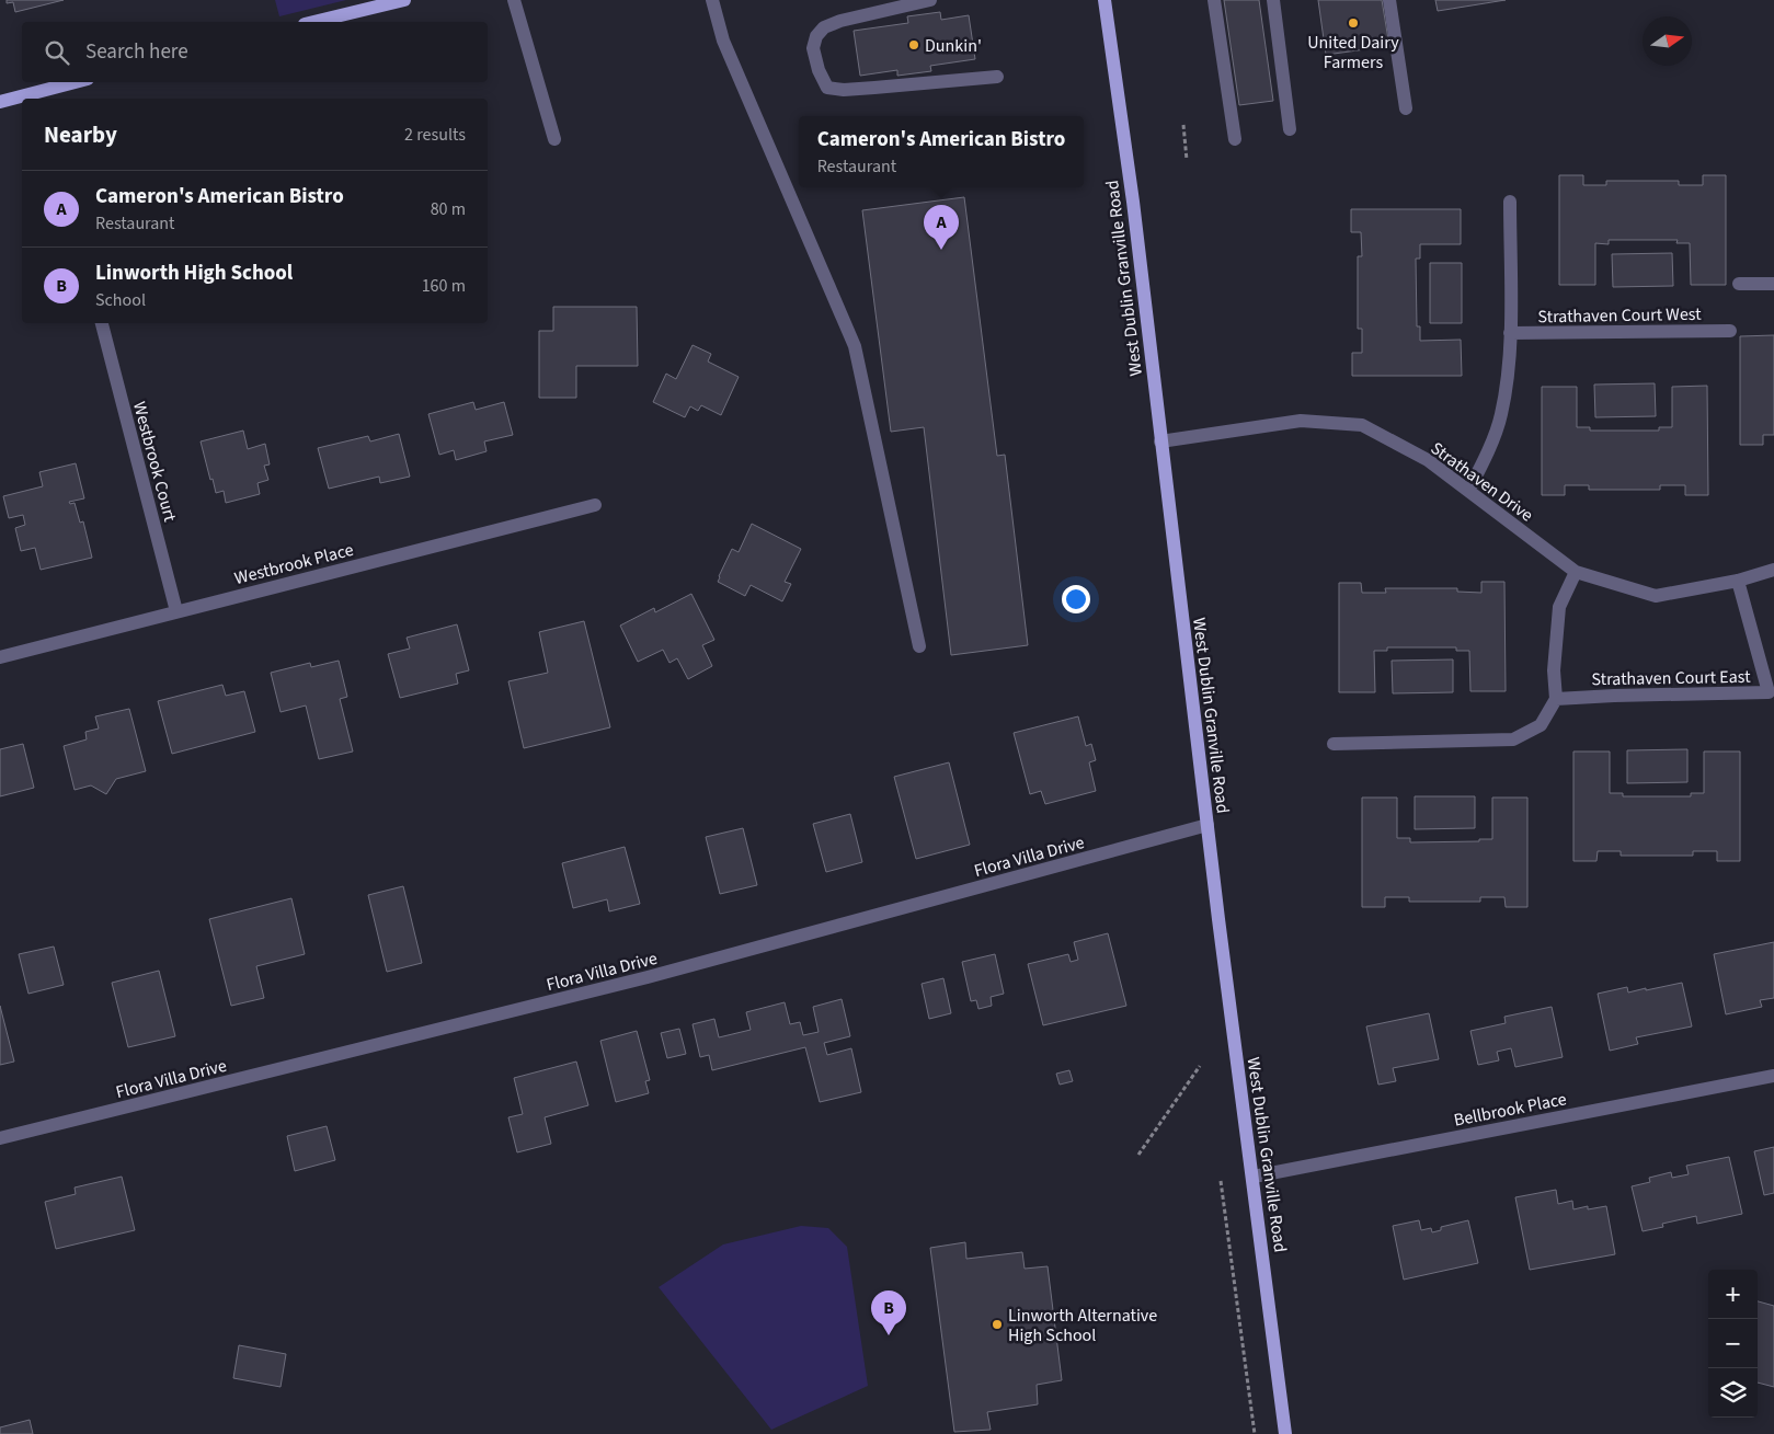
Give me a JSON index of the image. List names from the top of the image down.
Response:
{
  "streets": {
    "main road": ["West Dublin Granville Road"],
    "street": [
      "Strathaven Court West",
      "Westbrook Court",
      "Strathaven Drive",
      "Westbrook Place",
      "Strathaven Court East",
      "Flora Villa Drive",
      "Bellbrook Place"
    ]
  },
  "crossings": [
    ["West Dublin Granville Road", "Strathaven Drive"],
    ["West Dublin Granville Road", "Flora Villa Drive"],
    ["West Dublin Granville Road", "Bellbrook Place"],
    ["Westbrook Court", "Westbrook Place"],
    ["Strathaven Drive", "Strathaven Court East"]
  ],
  "places": ["United Dairy Farmers", "Dunkin'", "Linworth Alternative High School"],
  "north": "right",
  "page": {
    "search": "Search here",
    "heading": ["Nearby", "2 results"],
    "popup": ["Cameron's American Bistro", "Restaurant"],
    "list": [
      {
        "mark": "A",
        "name": "Cameron's American Bistro",
        "note": "Restaurant",
        "value": "80 m"
      },
      {
        "mark": "B",
        "name": "Linworth High School",
        "note": "School",
        "value": "160 m"
      }
    ],
    "pins": ["A", "B"],
    "map_buttons": ["+", "−"]
  }
}
